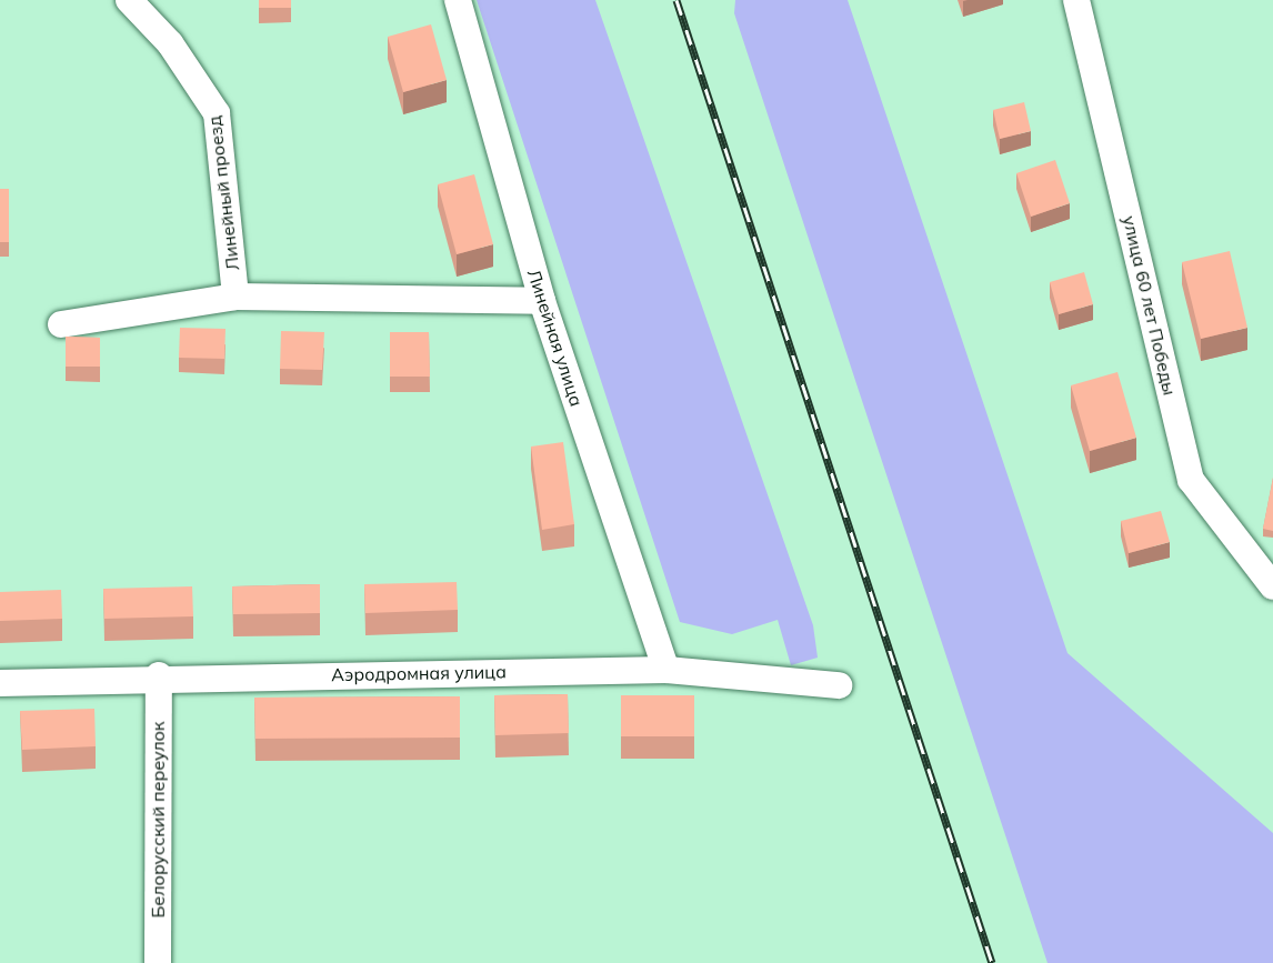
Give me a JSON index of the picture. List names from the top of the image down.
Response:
{
  "streets": {
    "street": [
      "Линейный проезд",
      "улица 60 лет Победы",
      "Линейная улица",
      "Аэродромная улица",
      "Белорусский переулок"
    ]
  },
  "crossings": [
    ["Линейный проезд", "Линейная улица"],
    ["Линейная улица", "Аэродромная улица"],
    ["Аэродромная улица", "Белорусский переулок"]
  ]
}
